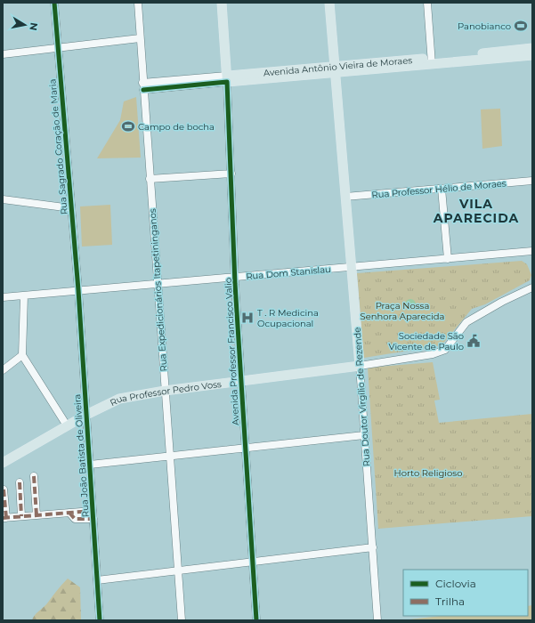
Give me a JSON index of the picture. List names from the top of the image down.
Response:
{
  "streets": {
    "main road": [
      "Avenida Antônio Vieira de Moraes",
      "Avenida Professor Francisco Valio",
      "Rua Professor Pedro Voss",
      "Rua Doutor Virgílio de Rezende"
    ],
    "street": [
      "Rua Sagrado Coração de Maria",
      "Rua Professor Hélio de Moraes",
      "Rua Dom Stanislau",
      "Rua Expedicionários Itapetininganos",
      "Rua João Batista de Oliveira"
    ]
  },
  "crossings": [
    ["Avenida Antônio Vieira de Moraes", "Rua Expedicionários Itapetininganos"],
    ["Avenida Antônio Vieira de Moraes", "Avenida Professor Francisco Valio"],
    ["Avenida Antônio Vieira de Moraes", "Rua Doutor Virgílio de Rezende"],
    ["Rua Sagrado Coração de Maria", "Rua Dom Stanislau"],
    ["Rua Sagrado Coração de Maria", "Rua João Batista de Oliveira"],
    ["Rua Professor Hélio de Moraes", "Rua Doutor Virgílio de Rezende"],
    ["Rua Dom Stanislau", "Rua Expedicionários Itapetininganos"],
    ["Rua Dom Stanislau", "Avenida Professor Francisco Valio"],
    ["Rua Dom Stanislau", "Rua Doutor Virgílio de Rezende"],
    ["Rua Dom Stanislau", "Rua João Batista de Oliveira"],
    ["Rua Expedicionários Itapetininganos", "Rua Professor Pedro Voss"],
    ["Avenida Professor Francisco Valio", "Rua Professor Pedro Voss"],
    ["Rua Professor Pedro Voss", "Rua Doutor Virgílio de Rezende"],
    ["Rua Professor Pedro Voss", "Rua João Batista de Oliveira"]
  ],
  "districts": ["VILA APARECIDA"],
  "parks": ["Praça Nossa Senhora Aparecida", "Horto Religioso"],
  "places": {
    "sports": ["Panobianco", "Campo de bocha"],
    "hospital": ["T . R Medicina Ocupacional"],
    "public building": ["Sociedade São Vicente de Paulo"]
  },
  "legend": ["Ciclovia", "Trilha"],
  "north": "right"
}
